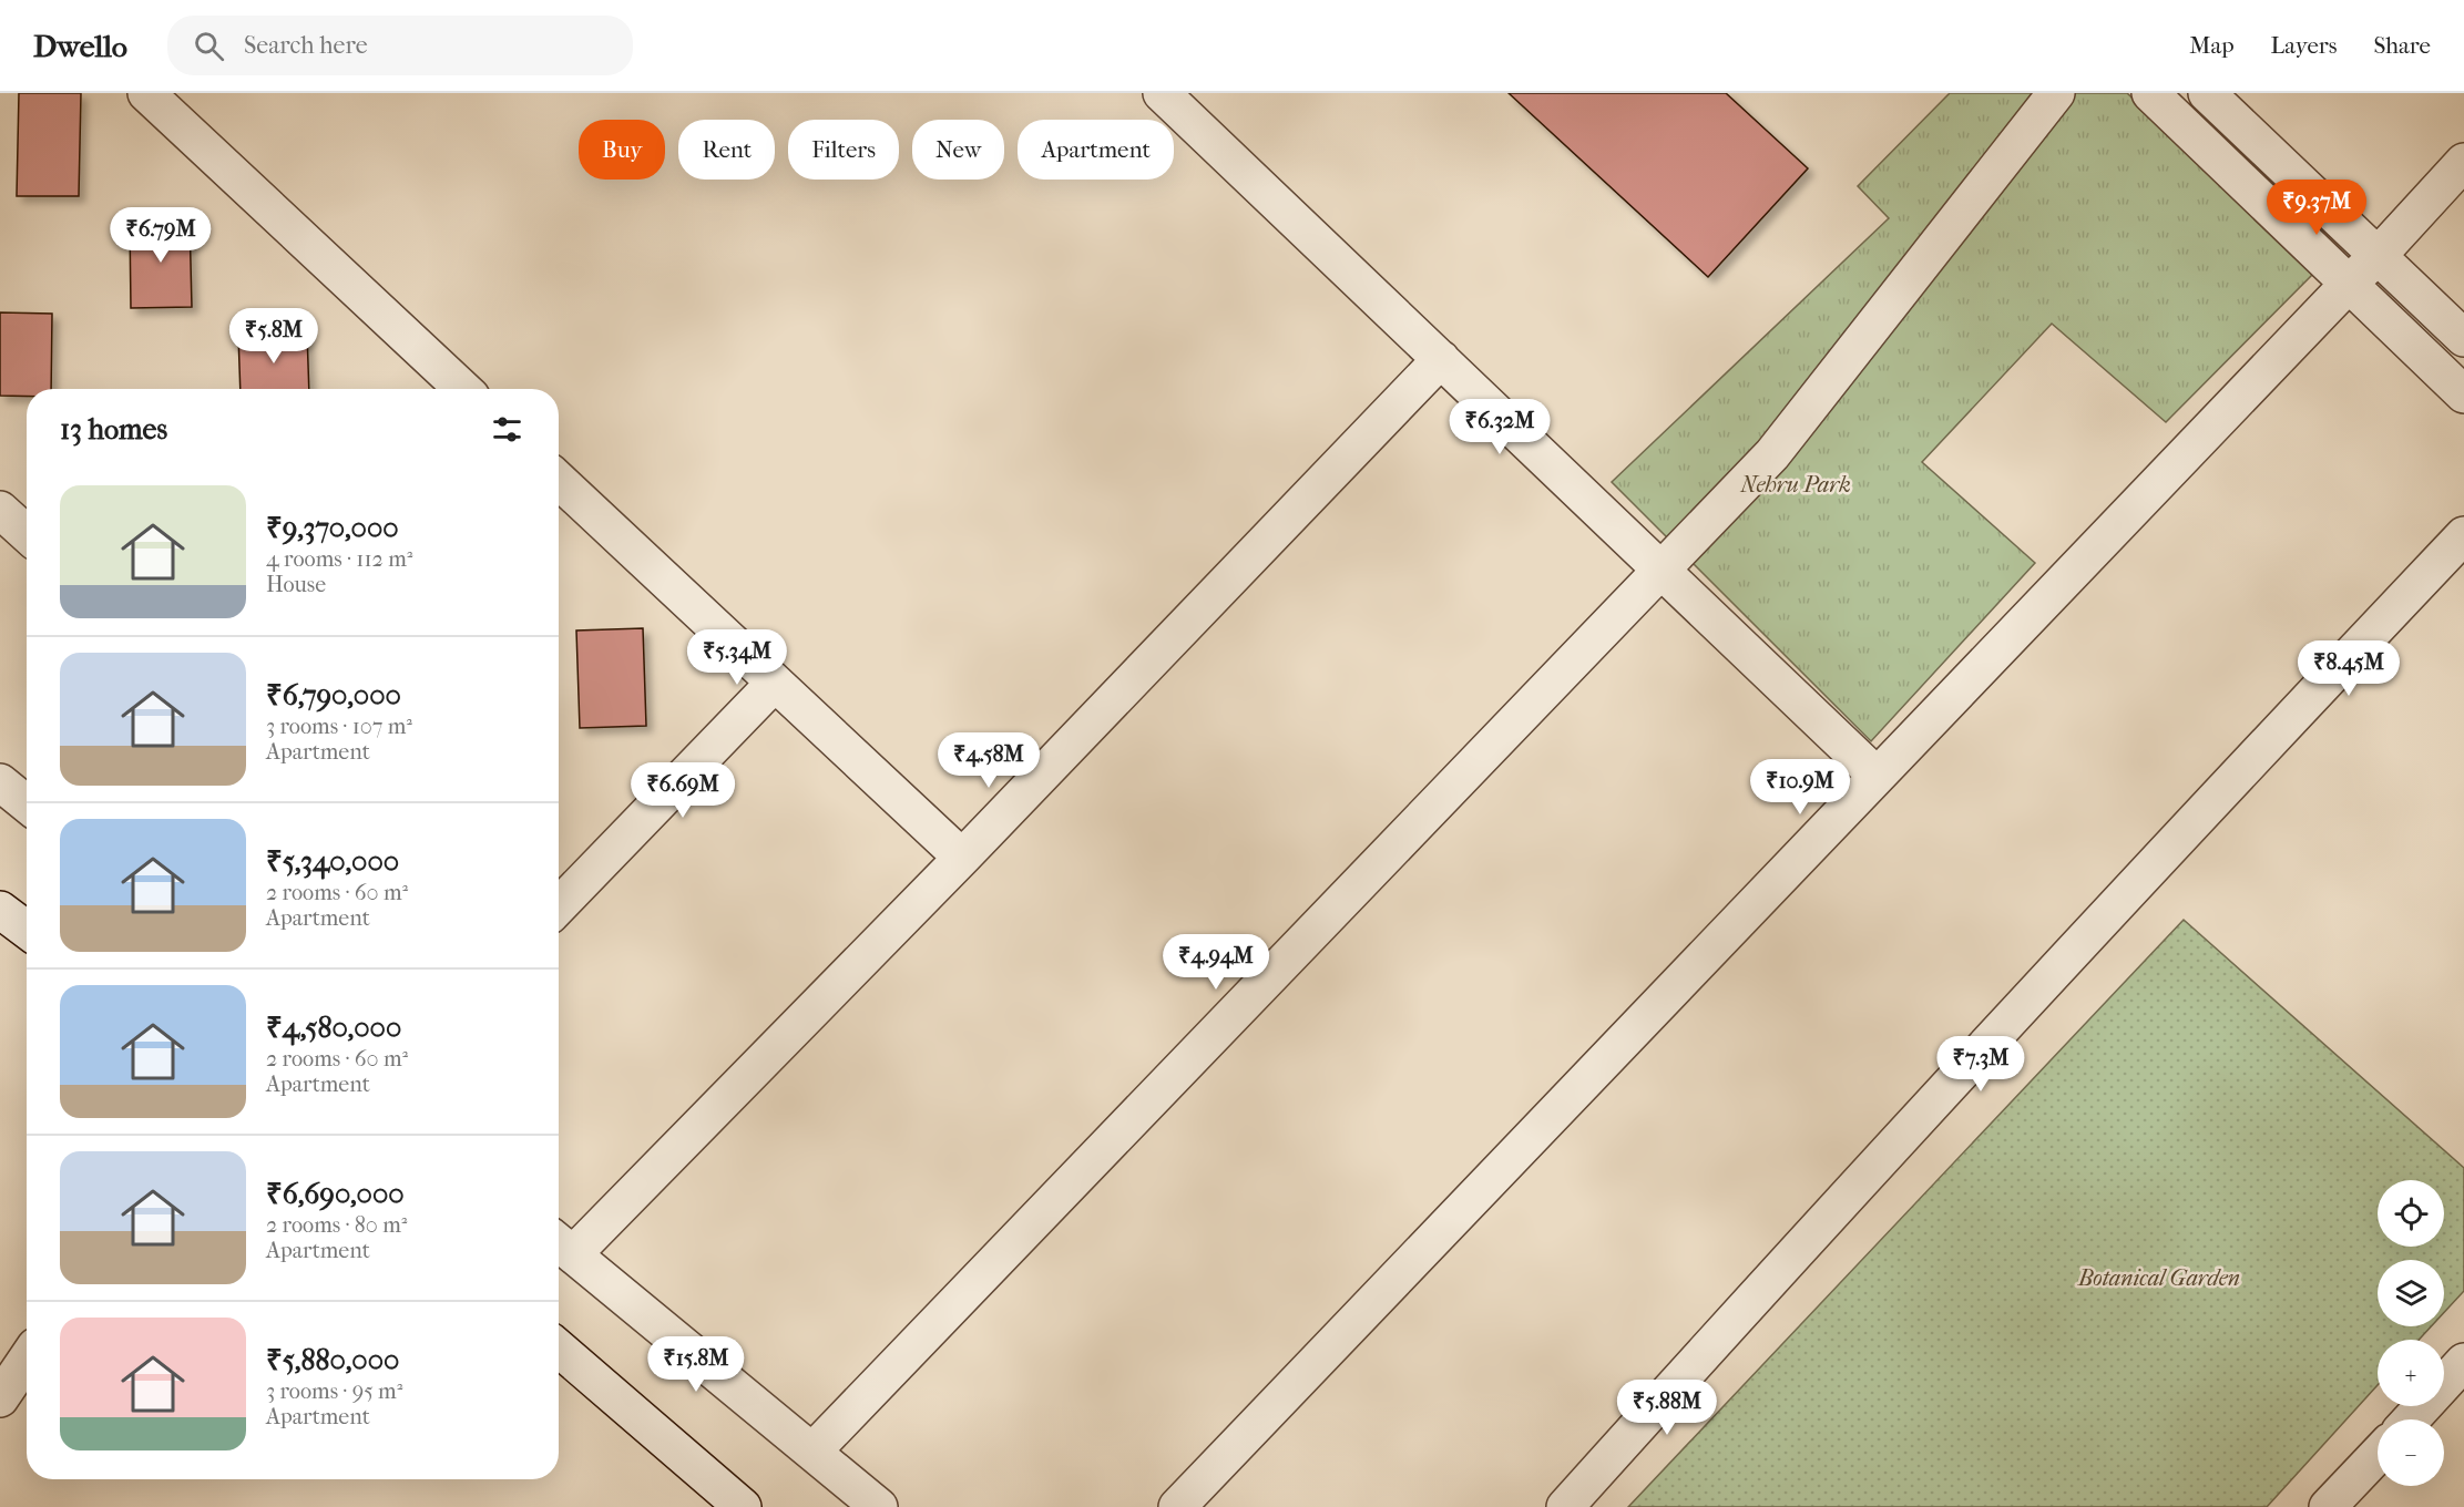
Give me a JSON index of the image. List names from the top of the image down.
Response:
{
  "parks": ["Nehru Park", "Botanical Garden"],
  "page": {
    "header": "Dwello",
    "search": "Search here",
    "nav": ["Map", "Layers", "Share"],
    "chip": [
      "Buy",
      "Rent",
      "Filters",
      "New",
      "Apartment"
    ],
    "price": [
      "₹9.37M",
      "₹6.79M",
      "₹5.8M",
      "₹6.32M",
      "₹5.34M",
      "₹8.45M",
      "₹4.58M",
      "₹10.9M",
      "₹6.69M",
      "₹4.94M",
      "₹7.3M",
      "₹15.8M",
      "₹5.88M"
    ],
    "heading": "13 homes",
    "list": [
      {
        "name": "₹9,370,000",
        "note": "4 rooms · 112 m² · House"
      },
      {
        "name": "₹6,790,000",
        "note": "3 rooms · 107 m² · Apartment"
      },
      {
        "name": "₹5,340,000",
        "note": "2 rooms · 60 m² · Apartment"
      },
      {
        "name": "₹4,580,000",
        "note": "2 rooms · 60 m² · Apartment"
      },
      {
        "name": "₹6,690,000",
        "note": "2 rooms · 80 m² · Apartment"
      },
      {
        "name": "₹5,880,000",
        "note": "3 rooms · 95 m² · Apartment"
      }
    ],
    "map_buttons": ["+", "−"]
  }
}
